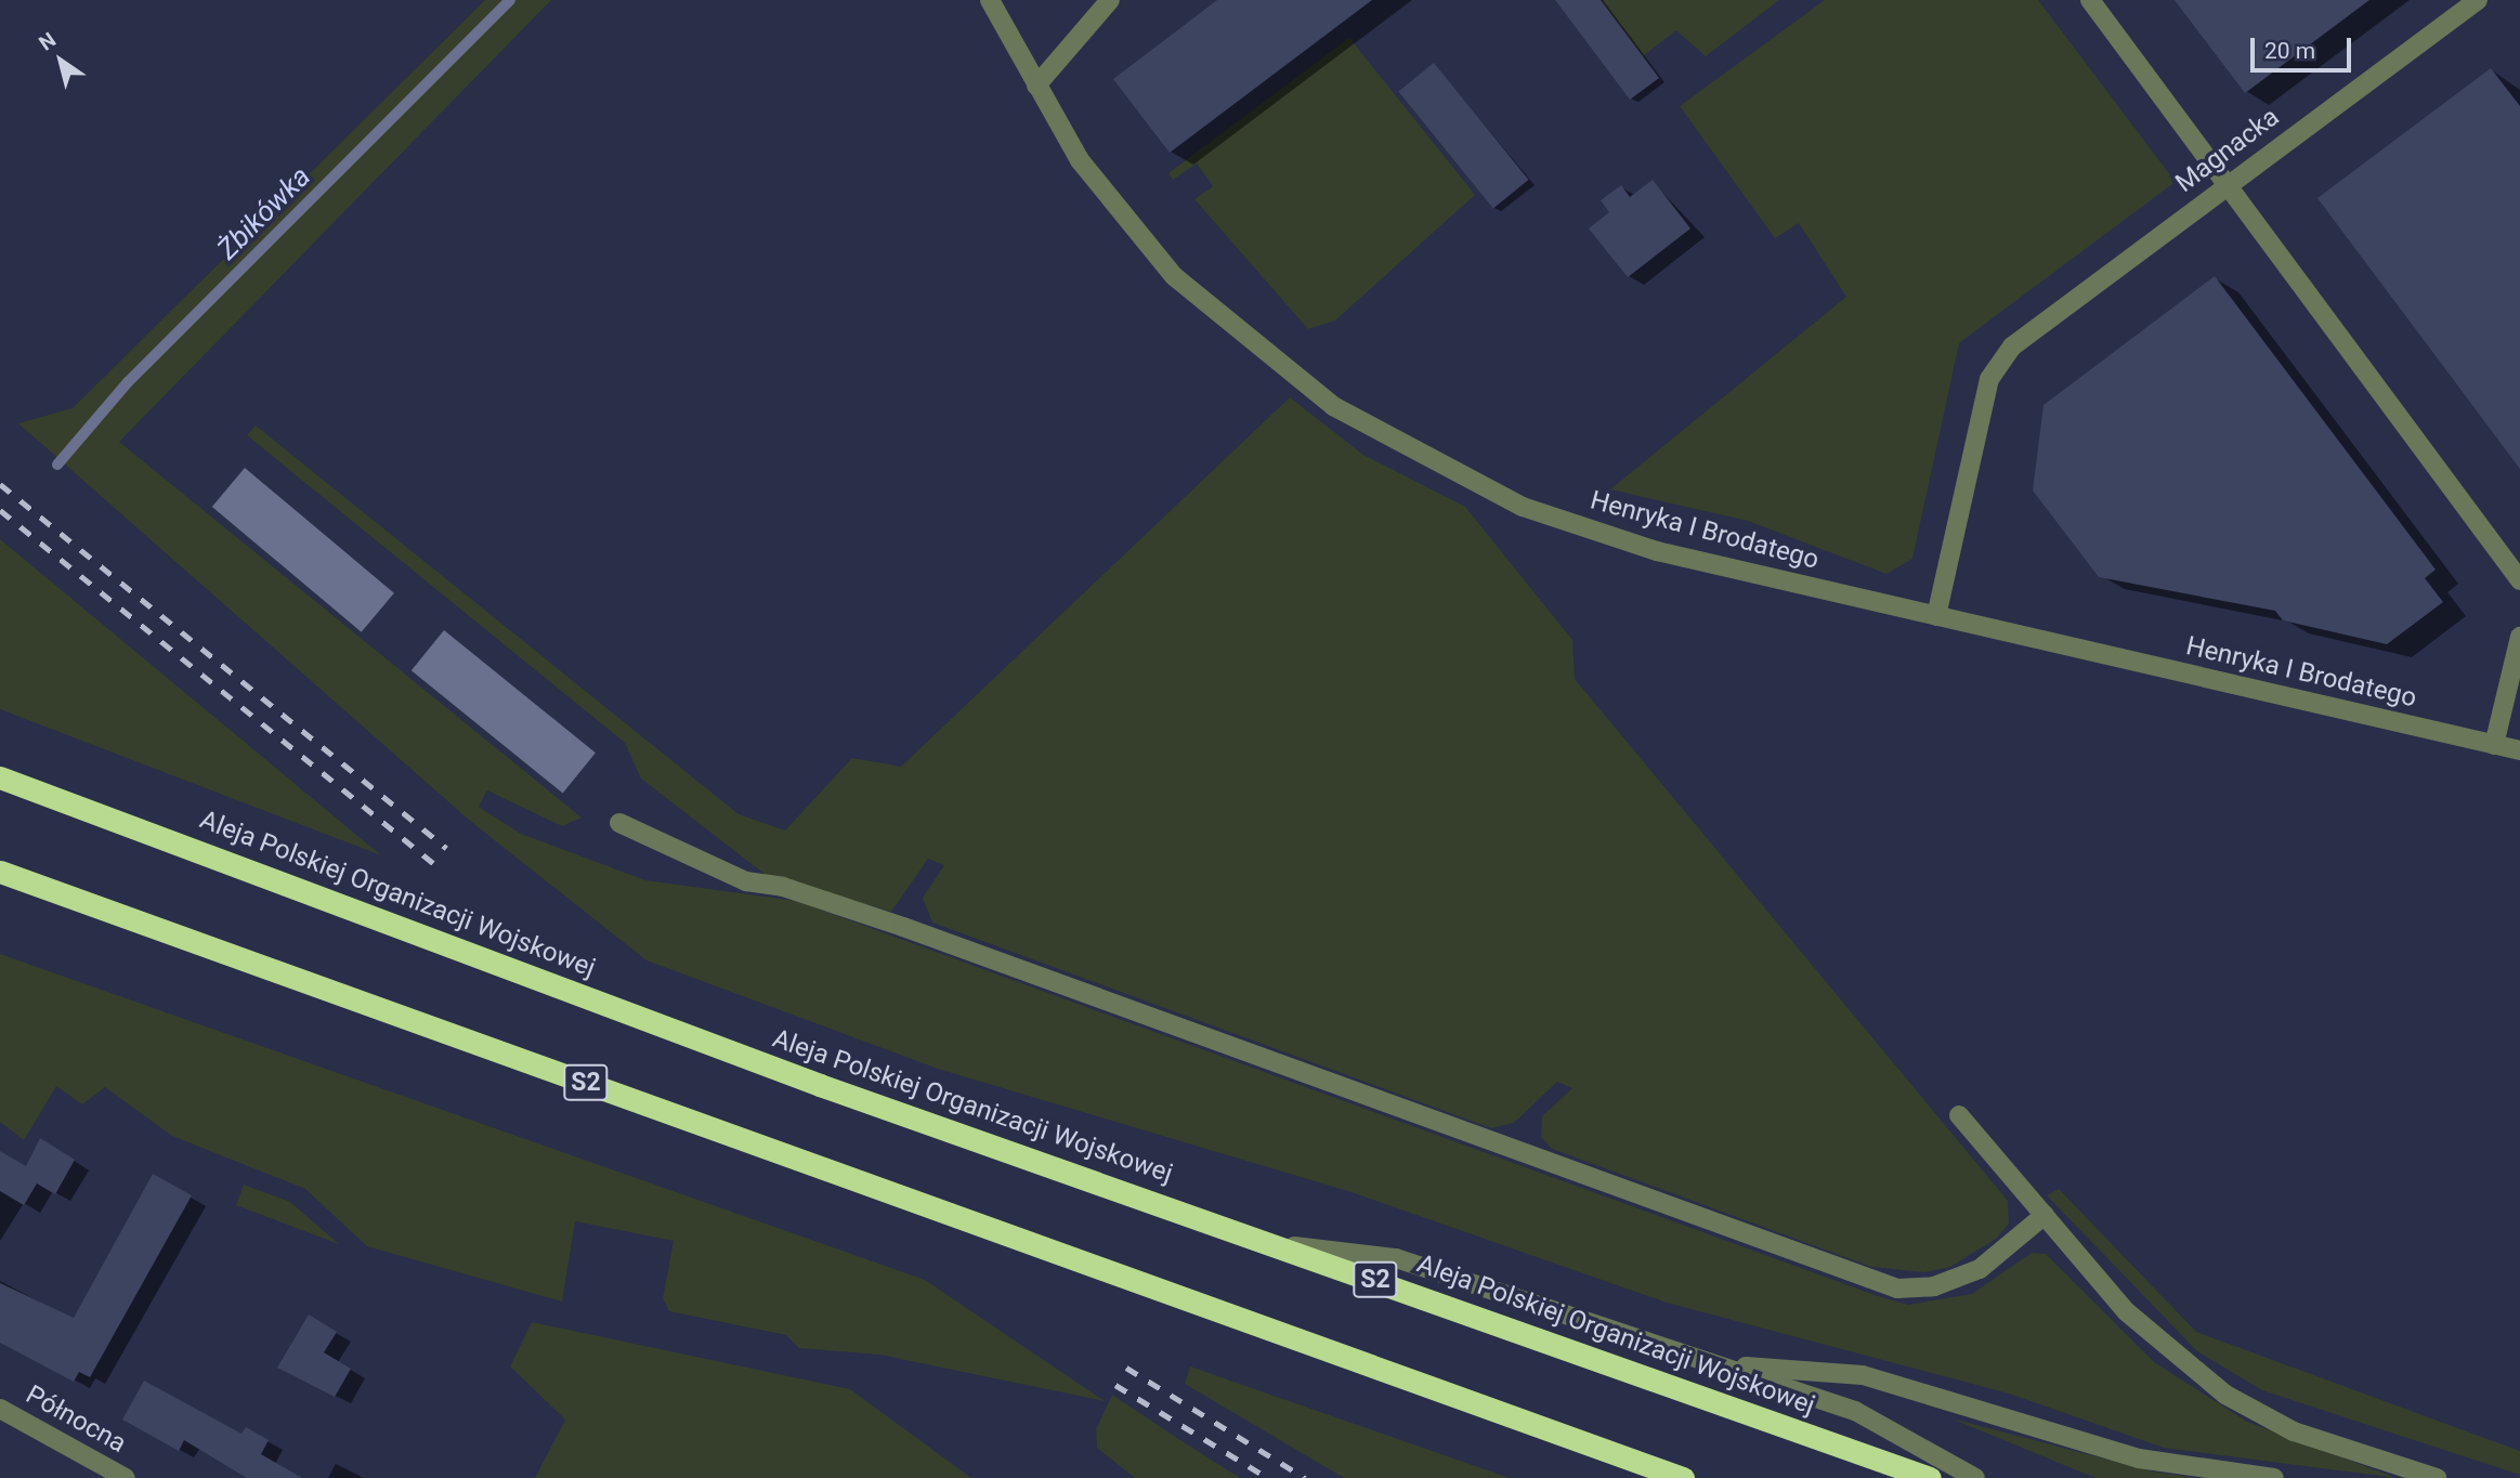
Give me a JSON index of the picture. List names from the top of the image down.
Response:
{
  "streets": {
    "highway": ["Aleja Polskiej Organizacji Wojskowej", "S2"],
    "street": ["Magnacka", "Henryka I Brodatego", "Północna"]
  },
  "crossings": [
    ["Magnacka", "Henryka I Brodatego"]
  ],
  "water": ["Żbikówka"],
  "scale_bar": "20 m",
  "north": "top left"
}
